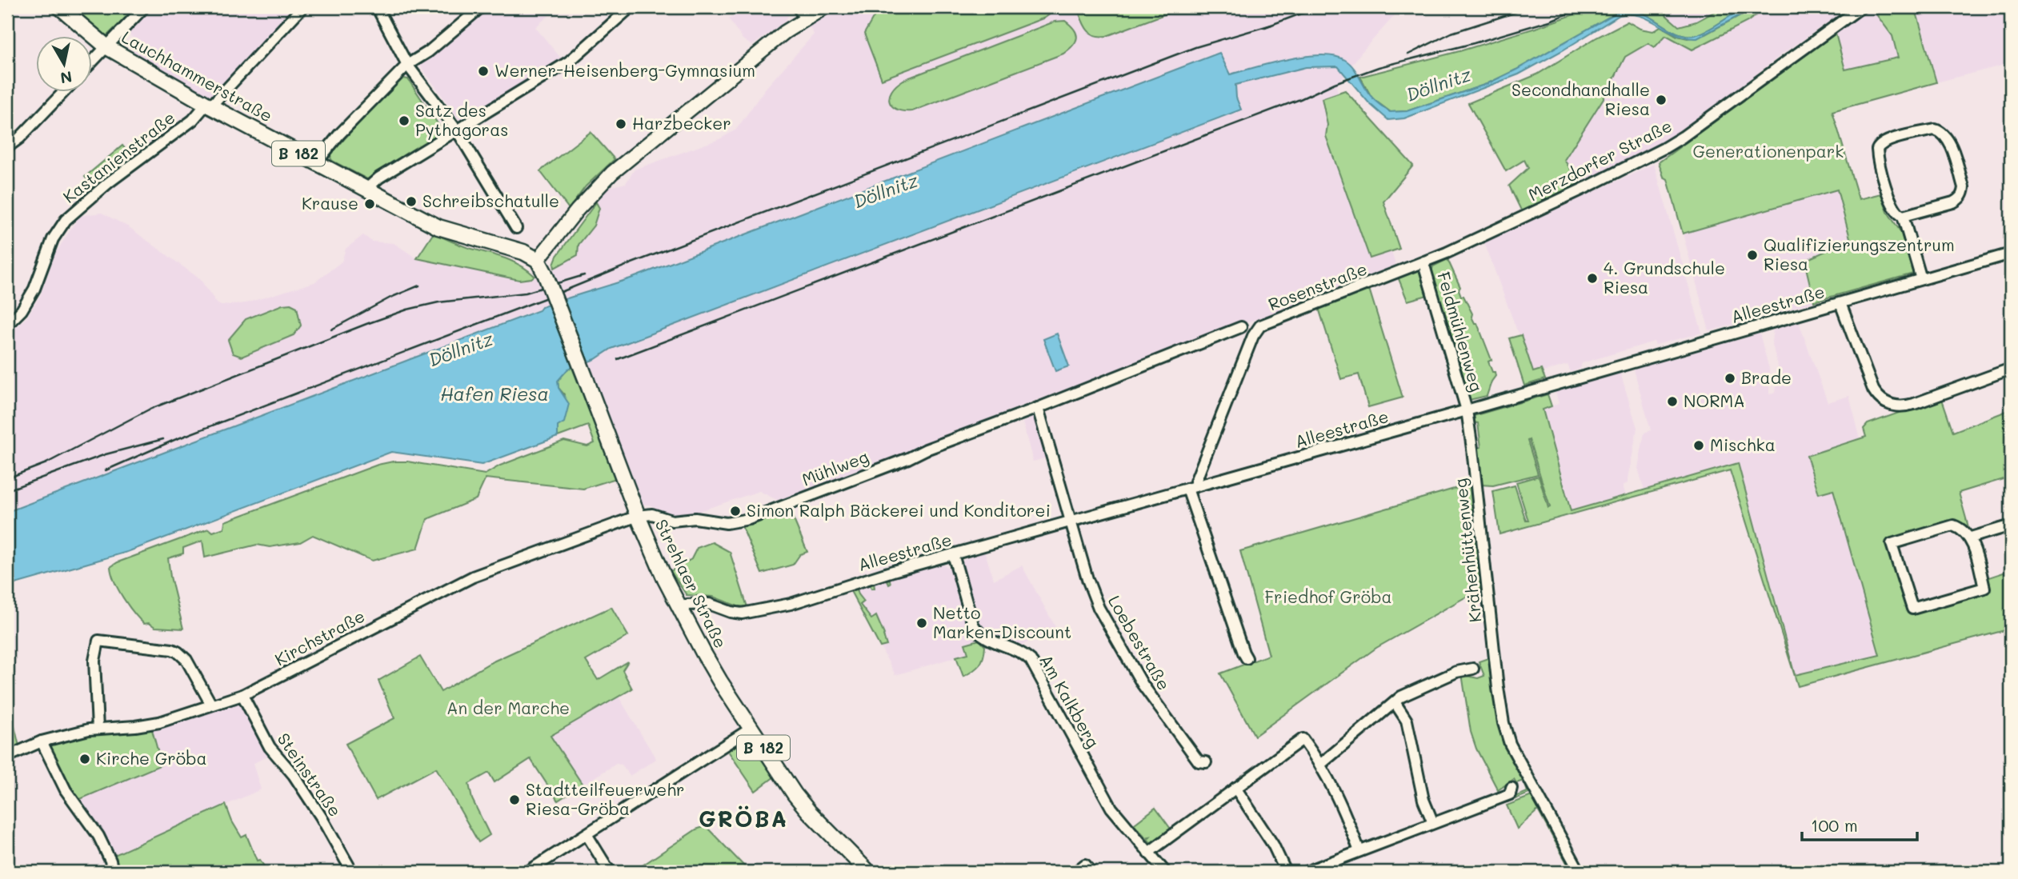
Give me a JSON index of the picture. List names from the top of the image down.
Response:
{
  "streets": {
    "main road": ["Lauchhammerstraße", "B 182", "Strehlaer Straße"],
    "street": [
      "Kastanienstraße",
      "Merzdorfer Straße",
      "Rosenstraße",
      "Alleestraße",
      "Feldmühlenweg",
      "Mühlweg",
      "Krähenhüttenweg",
      "Kirchstraße",
      "Loebestraße",
      "Am Kalkberg",
      "Steinstraße"
    ]
  },
  "crossings": [
    ["Lauchhammerstraße", "Kastanienstraße"],
    ["Lauchhammerstraße", "Strehlaer Straße"],
    ["Merzdorfer Straße", "Rosenstraße"],
    ["Merzdorfer Straße", "Feldmühlenweg"],
    ["Rosenstraße", "Alleestraße"],
    ["Rosenstraße", "Feldmühlenweg"],
    ["Alleestraße", "Feldmühlenweg"],
    ["Alleestraße", "Krähenhüttenweg"],
    ["Alleestraße", "Strehlaer Straße"],
    ["Alleestraße", "Loebestraße"],
    ["Alleestraße", "Am Kalkberg"],
    ["Feldmühlenweg", "Krähenhüttenweg"],
    ["Mühlweg", "Strehlaer Straße"],
    ["Mühlweg", "Kirchstraße"],
    ["Strehlaer Straße", "Kirchstraße"],
    ["Kirchstraße", "Steinstraße"]
  ],
  "districts": ["GRÖBA"],
  "water": ["Döllnitz", "Hafen Riesa"],
  "parks": ["Generationenpark", "Friedhof Gröba", "An der Marche"],
  "places": [
    "Werner-Heisenberg-Gymnasium",
    "Secondhandhalle Riesa",
    "Satz des Pythagoras",
    "Harzbecker",
    "Schreibschatulle",
    "Krause",
    "Qualifizierungszentrum Riesa",
    "4. Grundschule Riesa",
    "Brade",
    "NORMA",
    "Mischka",
    "Simon Ralph Bäckerei und Konditorei",
    "Netto Marken-Discount",
    "Kirche Gröba",
    "Stadtteilfeuerwehr Riesa-Gröba"
  ],
  "scale_bar": "100 m",
  "north": "bottom"
}
